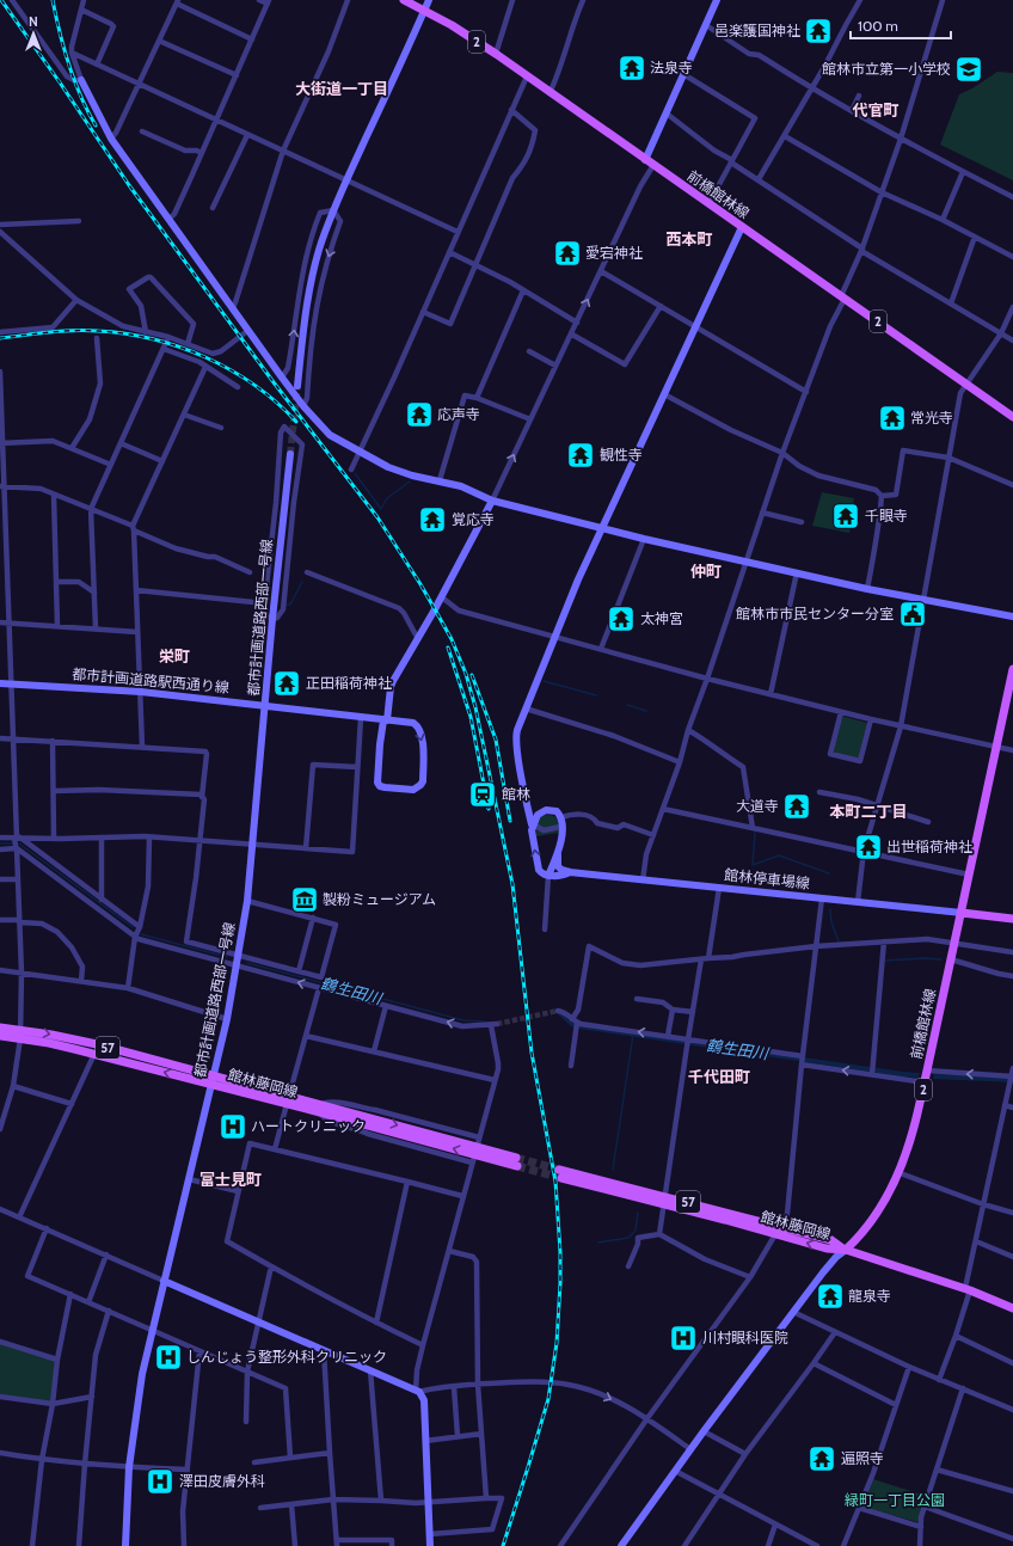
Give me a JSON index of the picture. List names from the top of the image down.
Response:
{
  "streets": {
    "main road": [
      "2",
      "前橋館林線",
      "57",
      "館林藤岡線"
    ],
    "street": ["都市計画道路西部一号線", "都市計画道路駅西通り線", "館林停車場線"]
  },
  "crossings": [
    ["前橋館林線", "館林停車場線"],
    ["前橋館林線", "館林藤岡線"],
    ["都市計画道路西部一号線", "都市計画道路駅西通り線"],
    ["都市計画道路西部一号線", "館林藤岡線"]
  ],
  "districts": [
    "大街道一丁目",
    "代官町",
    "西本町",
    "仲町",
    "栄町",
    "本町二丁目",
    "千代田町",
    "富士見町"
  ],
  "water": ["鶴生田川"],
  "parks": ["緑町一丁目公園"],
  "places": {
    "temple": [
      "邑楽護国神社",
      "法泉寺",
      "愛宕神社",
      "応声寺",
      "常光寺",
      "観性寺",
      "千眼寺",
      "覚応寺",
      "太神宮",
      "正田稲荷神社",
      "大道寺",
      "出世稲荷神社",
      "龍泉寺",
      "遍照寺"
    ],
    "school or university": ["館林市立第一小学校"],
    "public building": ["館林市市民センター分室"],
    "station": ["館林"],
    "museum": ["製粉ミュージアム"],
    "hospital": [
      "ハートクリニック",
      "川村眼科医院",
      "しんじょう整形外科クリニック",
      "澤田皮膚外科"
    ]
  },
  "scale_bar": "100 m",
  "north": "top"
}
